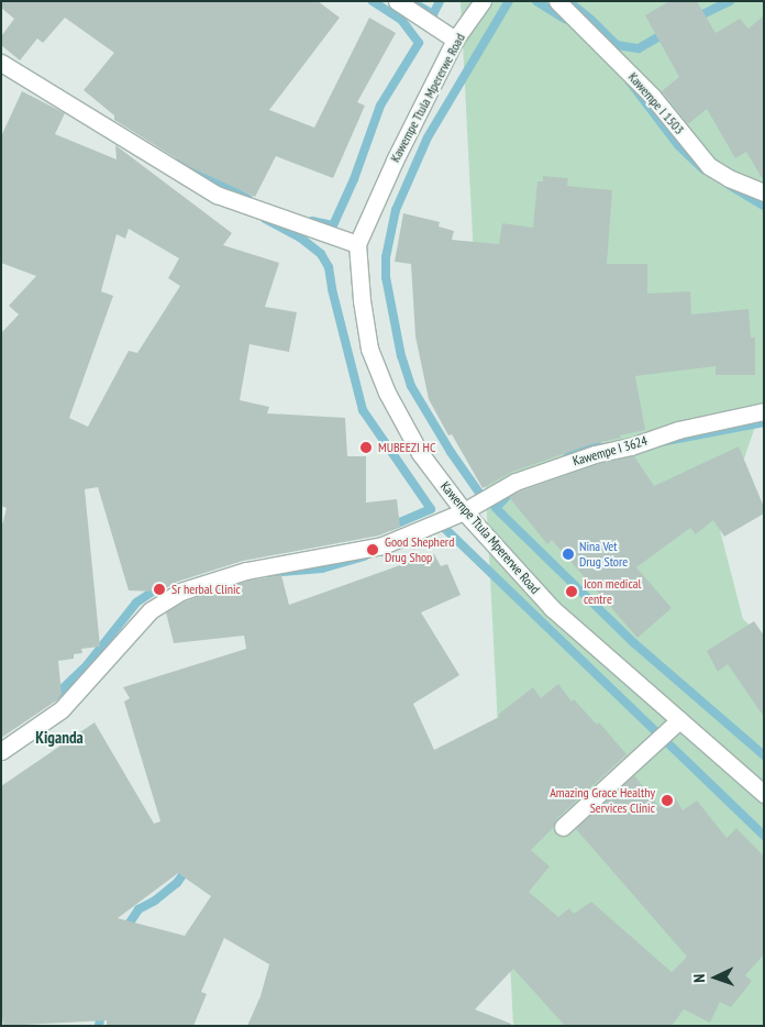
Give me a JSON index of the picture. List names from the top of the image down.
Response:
{
  "streets": {
    "street": ["Kawempe Ttula Mpererwe Road", "Kawempe I 1503", "Kawempe I 3624"]
  },
  "crossings": [
    ["Kawempe Ttula Mpererwe Road", "Kawempe I 3624"]
  ],
  "districts": ["Kiganda"],
  "places": [
    "MUBEEZI HC",
    "Good Shepherd Drug Shop",
    "Nina Vet Drug Store",
    "Sr herbal Clinic",
    "Icon medical centre",
    "Amazing Grace Healthy Services Clinic"
  ],
  "north": "left"
}
